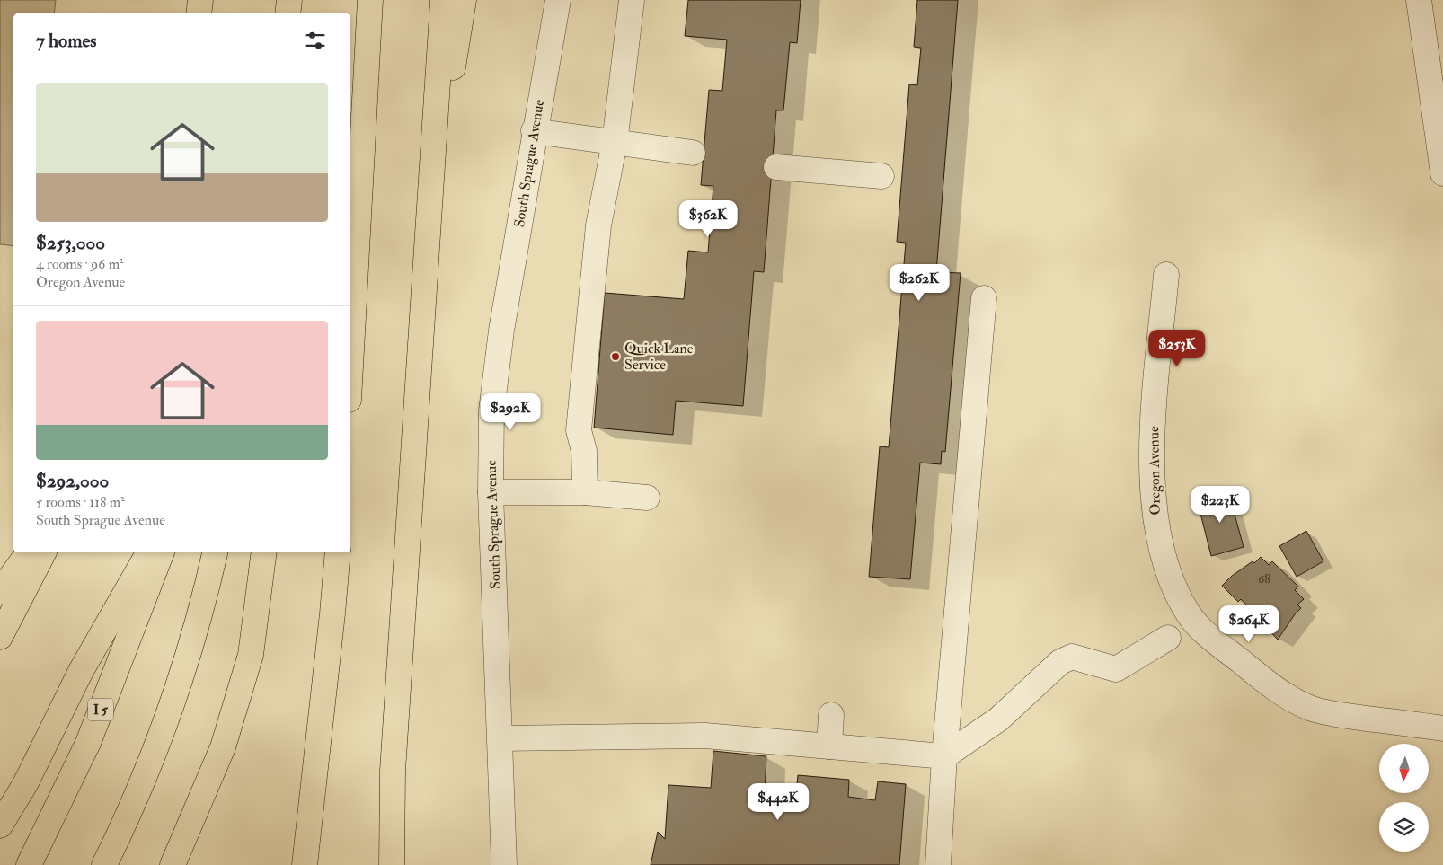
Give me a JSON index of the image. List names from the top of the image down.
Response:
{
  "streets": {
    "highway": ["I 5"],
    "street": ["South Sprague Avenue", "Oregon Avenue"]
  },
  "places": ["Quick Lane Service"],
  "house_numbers": ["68"],
  "north": "bottom",
  "page": {
    "heading": "7 homes",
    "list": [
      {
        "name": "$253,000",
        "note": "4 rooms · 96 m² · Oregon Avenue"
      },
      {
        "name": "$292,000",
        "note": "5 rooms · 118 m² · South Sprague Avenue"
      }
    ],
    "price": [
      "$362K",
      "$262K",
      "$253K",
      "$292K",
      "$223K",
      "$264K",
      "$442K"
    ]
  }
}
